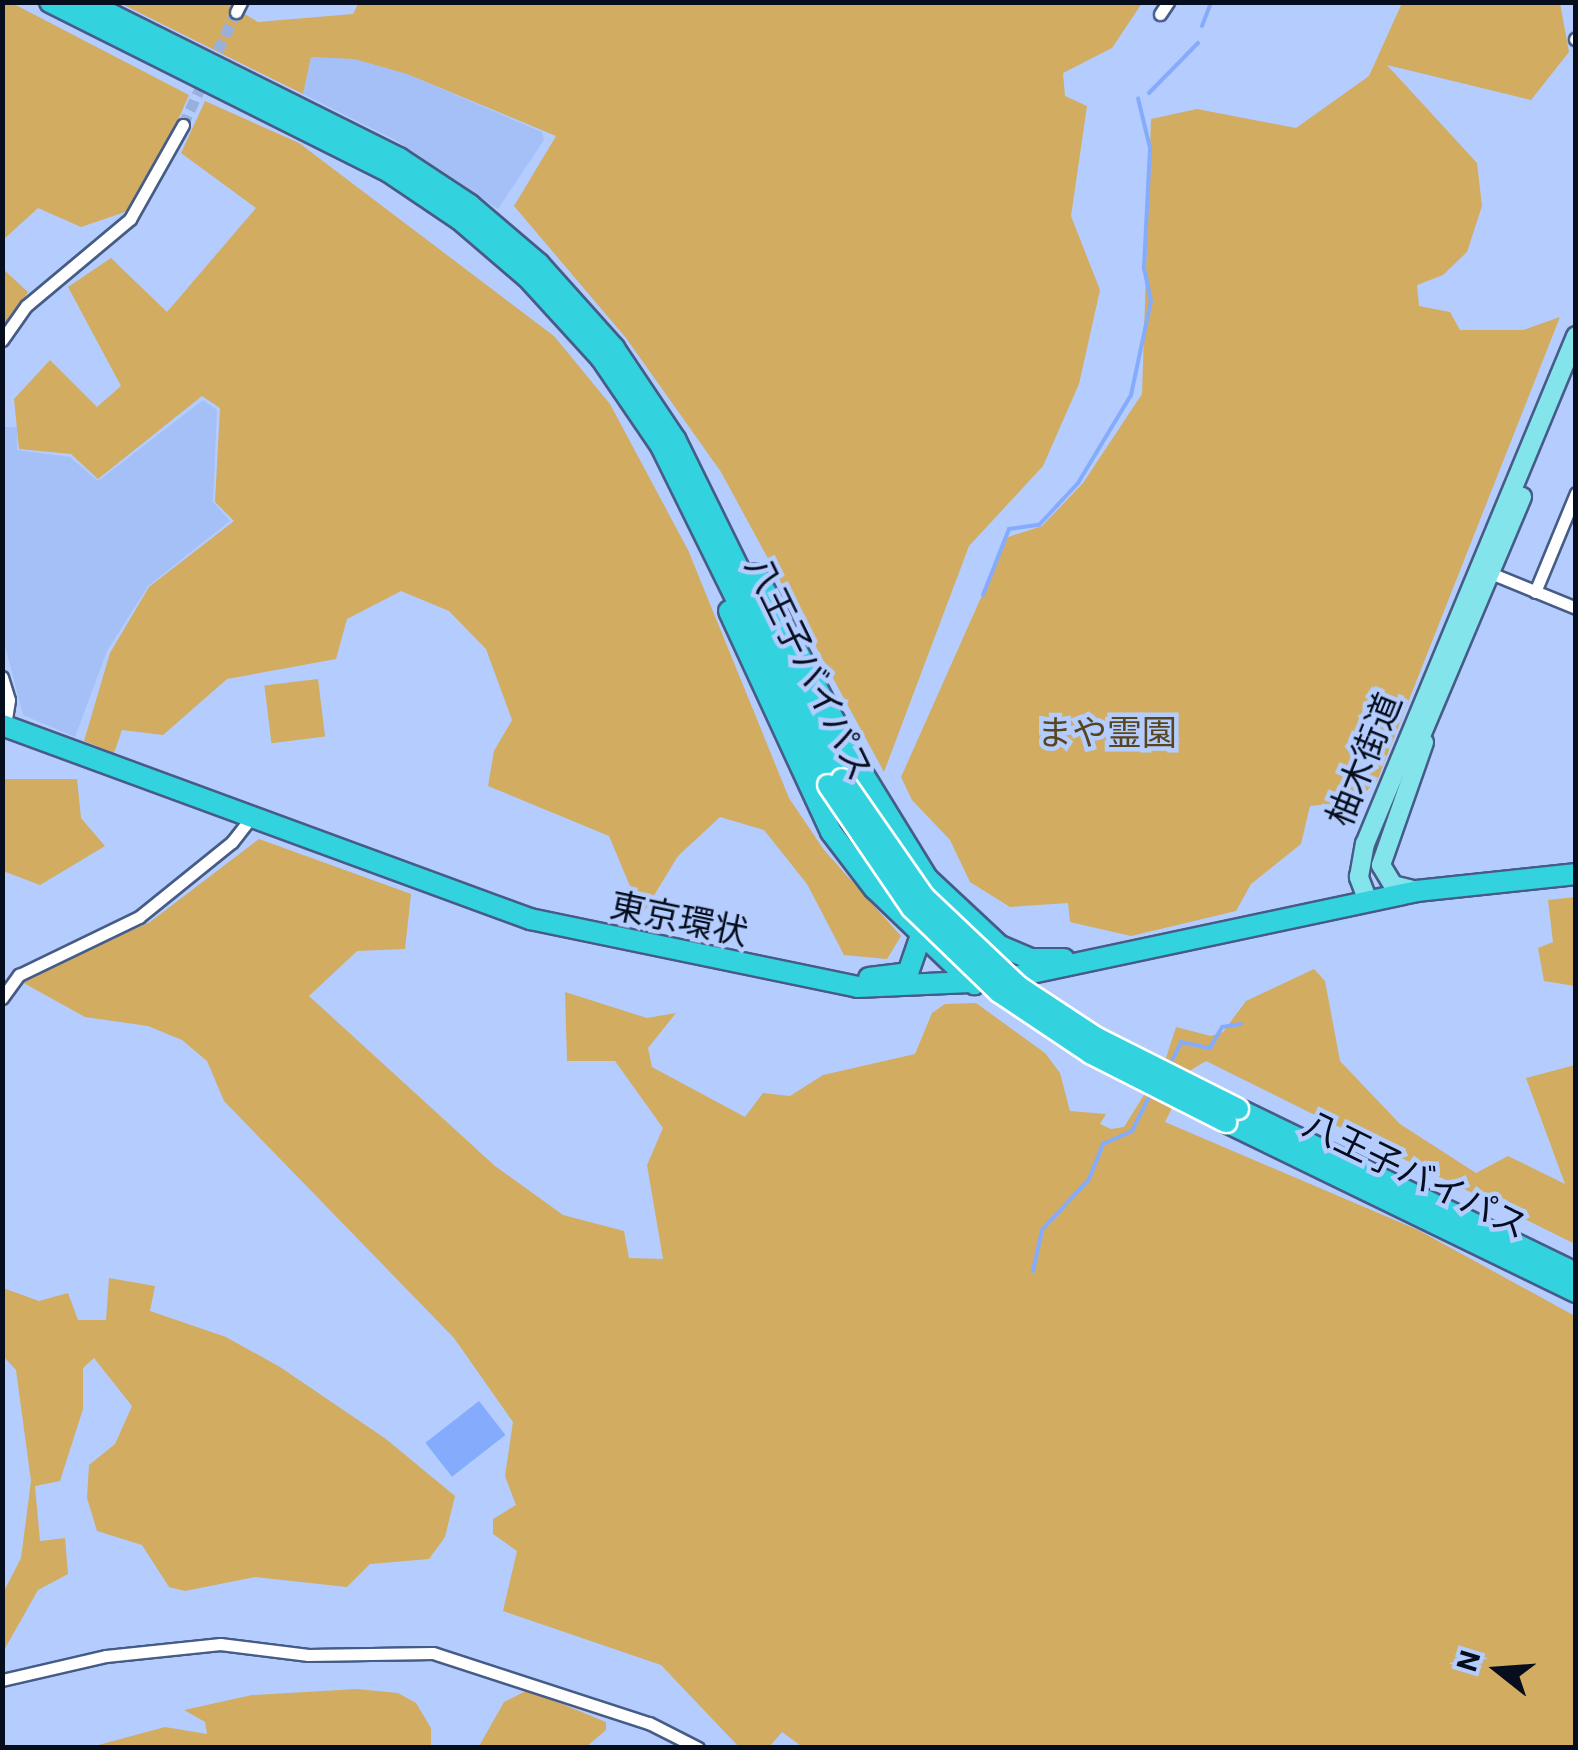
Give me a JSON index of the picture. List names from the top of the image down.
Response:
{
  "streets": {
    "highway": ["八王子バイパス", "東京環状"],
    "main road": ["柚木街道"]
  },
  "crossings": [
    ["柚木街道", "東京環状"]
  ],
  "parks": ["まや霊園"],
  "north": "left"
}
